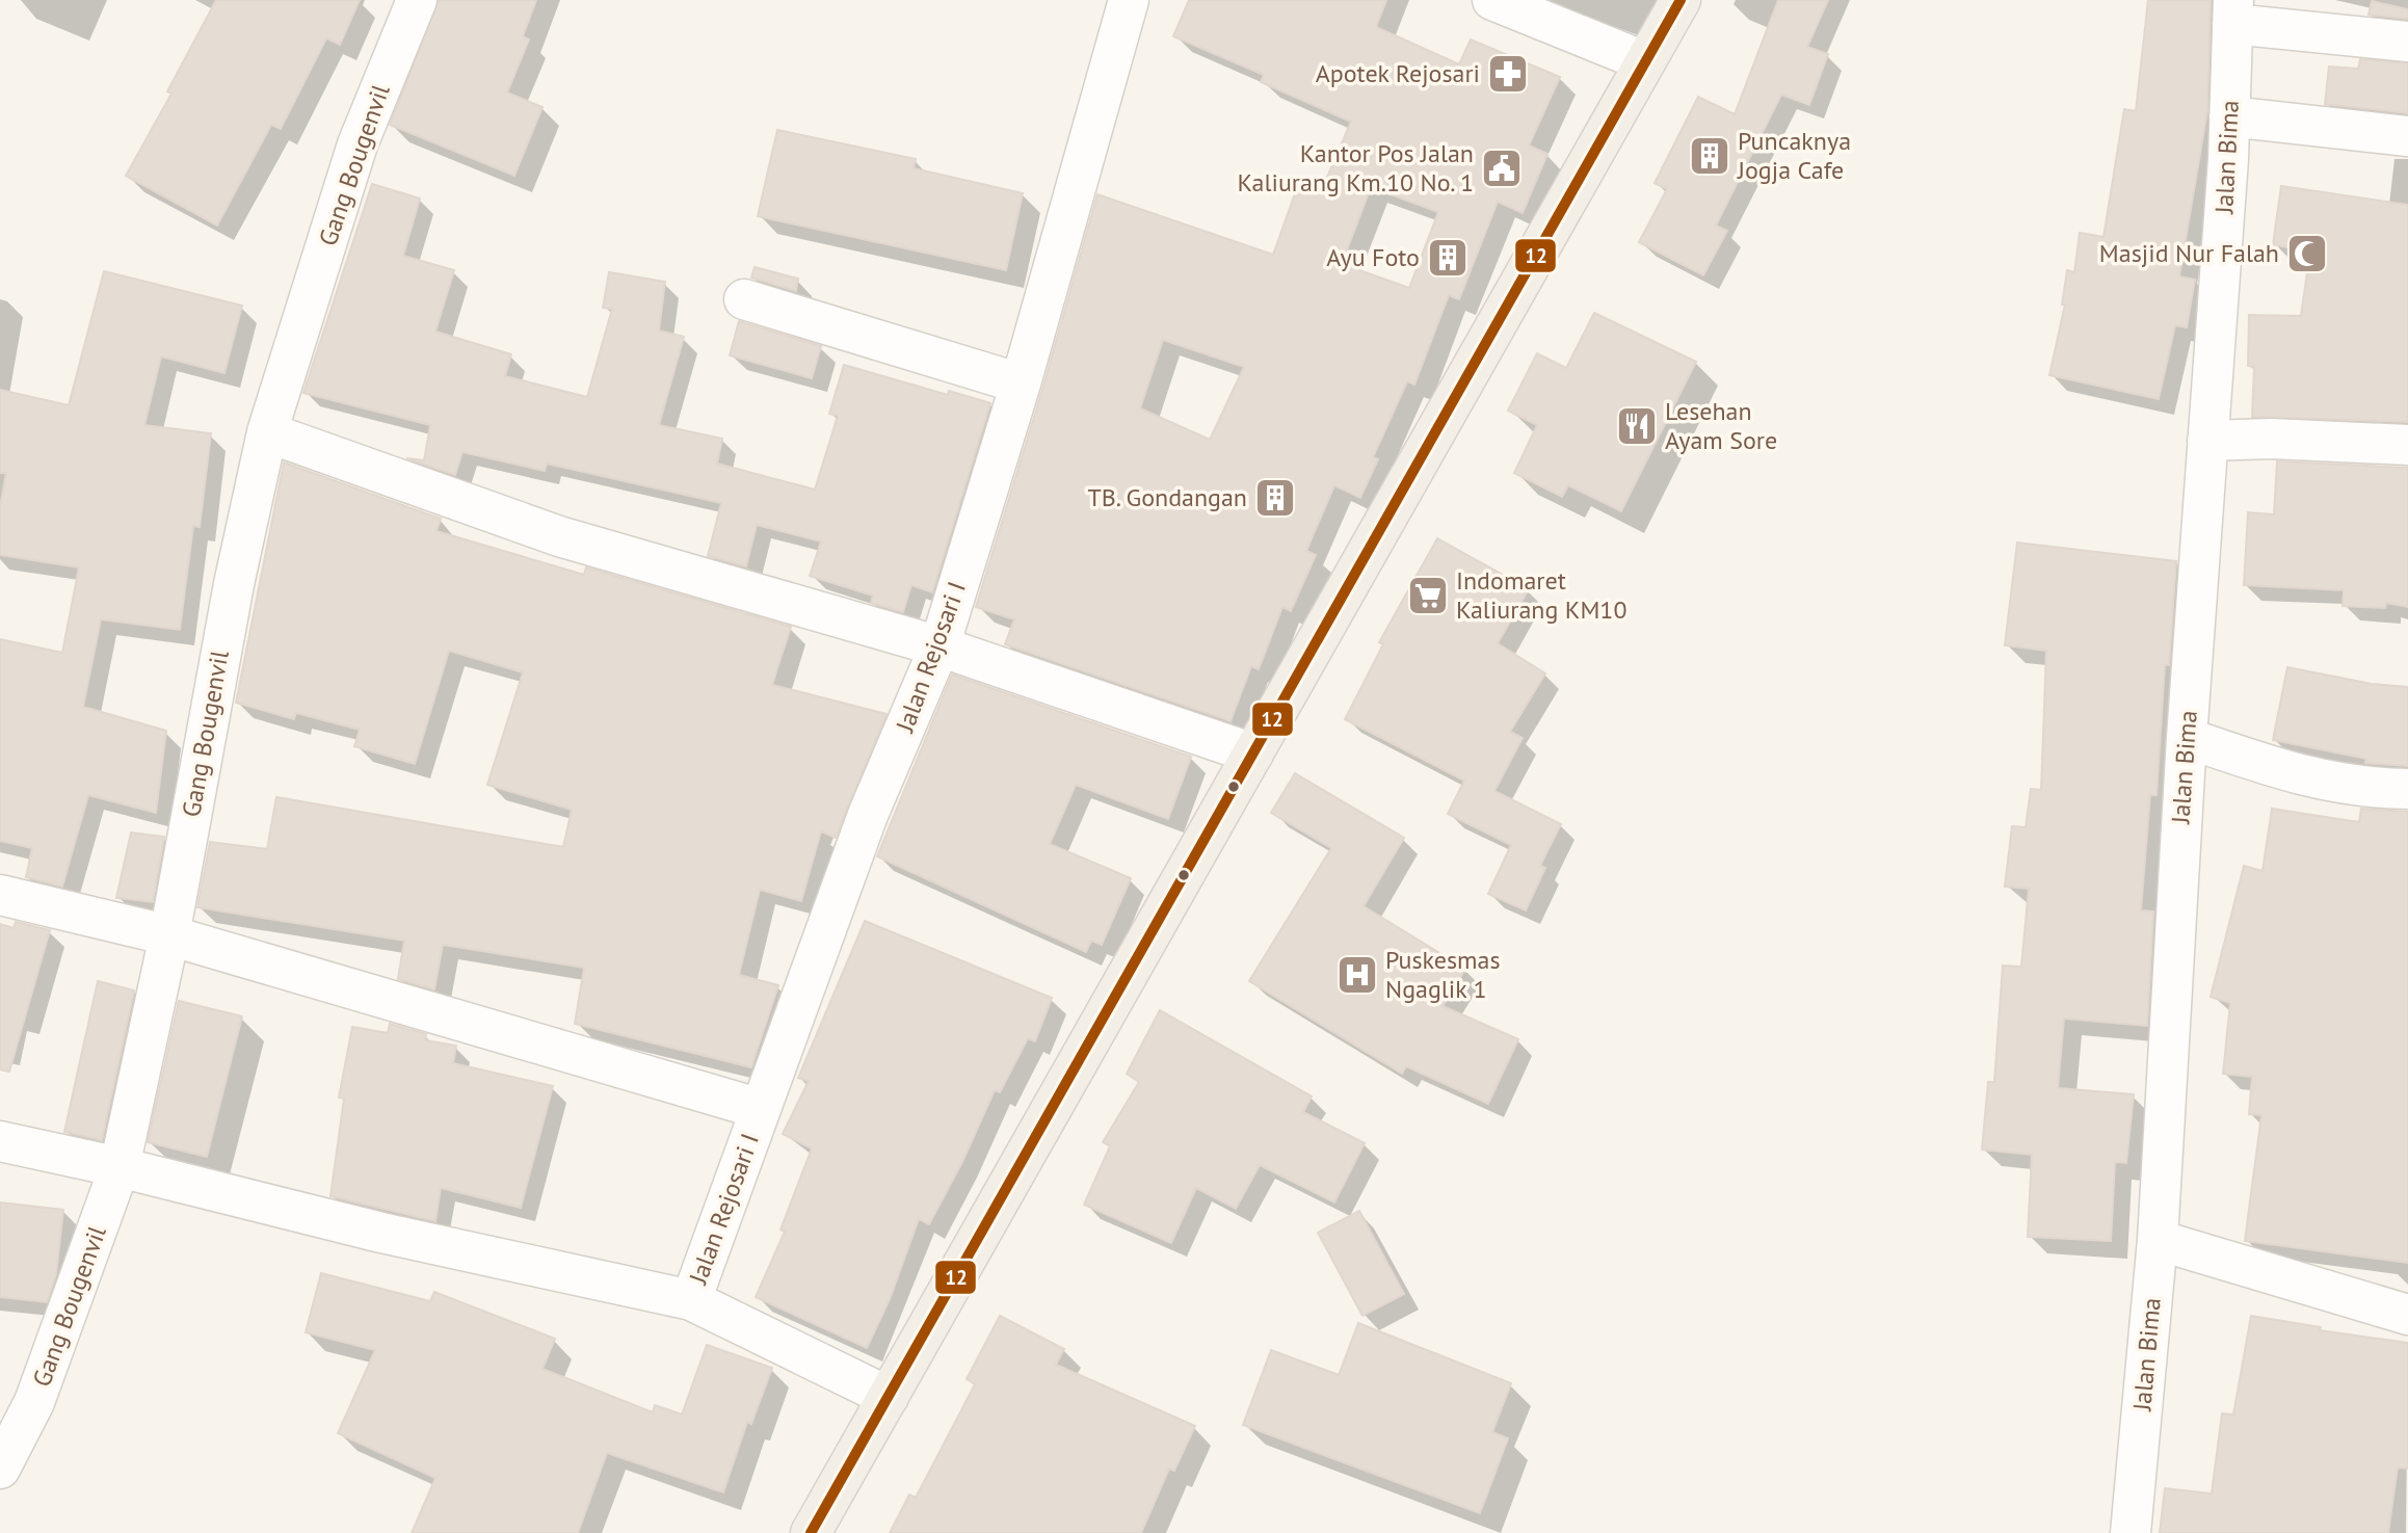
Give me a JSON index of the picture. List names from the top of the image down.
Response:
{
  "streets": {
    "street": ["Jalan Bima", "Gang Bougenvil", "Jalan Rejosari I"]
  },
  "places": {
    "pharmacy": ["Apotek Rejosari"],
    "building": ["Puncaknya Jogja Cafe", "Ayu Foto", "TB. Gondangan"],
    "public building": ["Kantor Pos Jalan Kaliurang Km.10 No. 1"],
    "mosque": ["Masjid Nur Falah"],
    "restaurant": ["Lesehan Ayam Sore"],
    "supermarket": ["Indomaret Kaliurang KM10"],
    "hospital": ["Puskesmas Ngaglik 1"]
  },
  "lines": ["transit line 12"]
}
